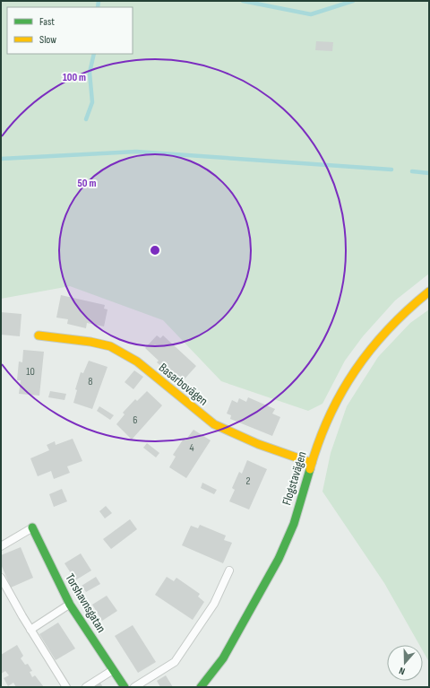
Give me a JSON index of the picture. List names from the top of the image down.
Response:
{
  "streets": {
    "street": ["Basarbovägen", "Flogstavägen", "Torshavnsgatan"]
  },
  "crossings": [
    ["Basarbovägen", "Flogstavägen"]
  ],
  "house_numbers": [
    "10",
    "8",
    "6",
    "4",
    "2"
  ],
  "legend": ["Fast", "Slow"],
  "north": "bottom",
  "rings": ["100 m", "50 m"]
}
